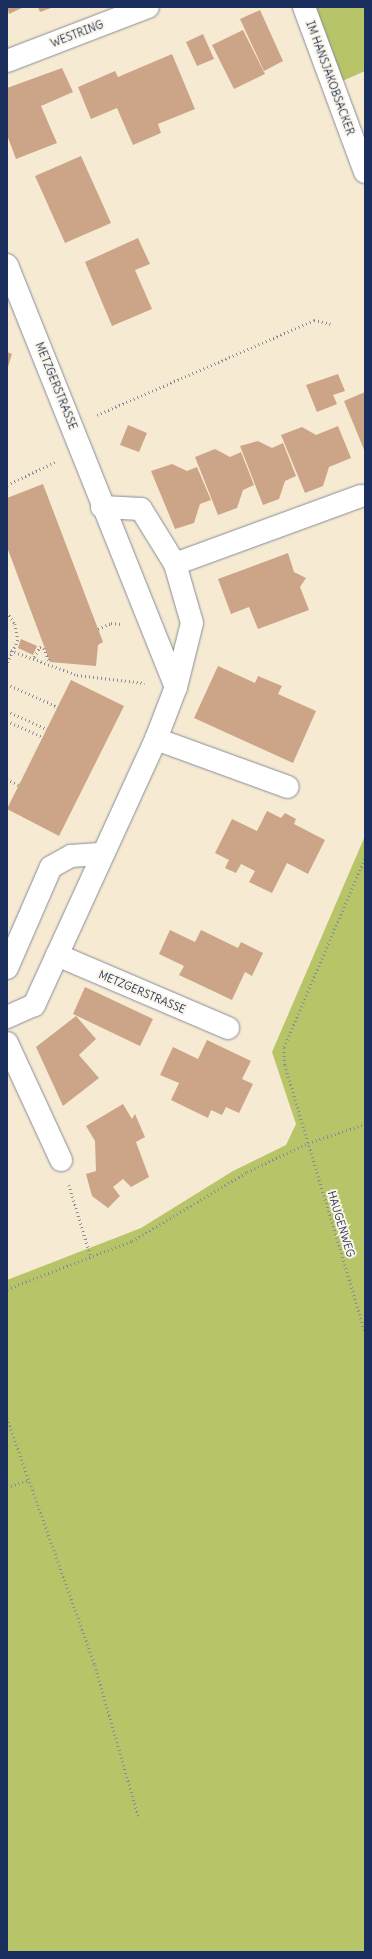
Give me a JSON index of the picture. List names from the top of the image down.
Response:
{
  "streets": {
    "street": ["WESTRING", "IM HANSJAKOBSACKER", "METZGERSTRASSE"],
    "path": ["HAUGENWEG"]
  }
}
